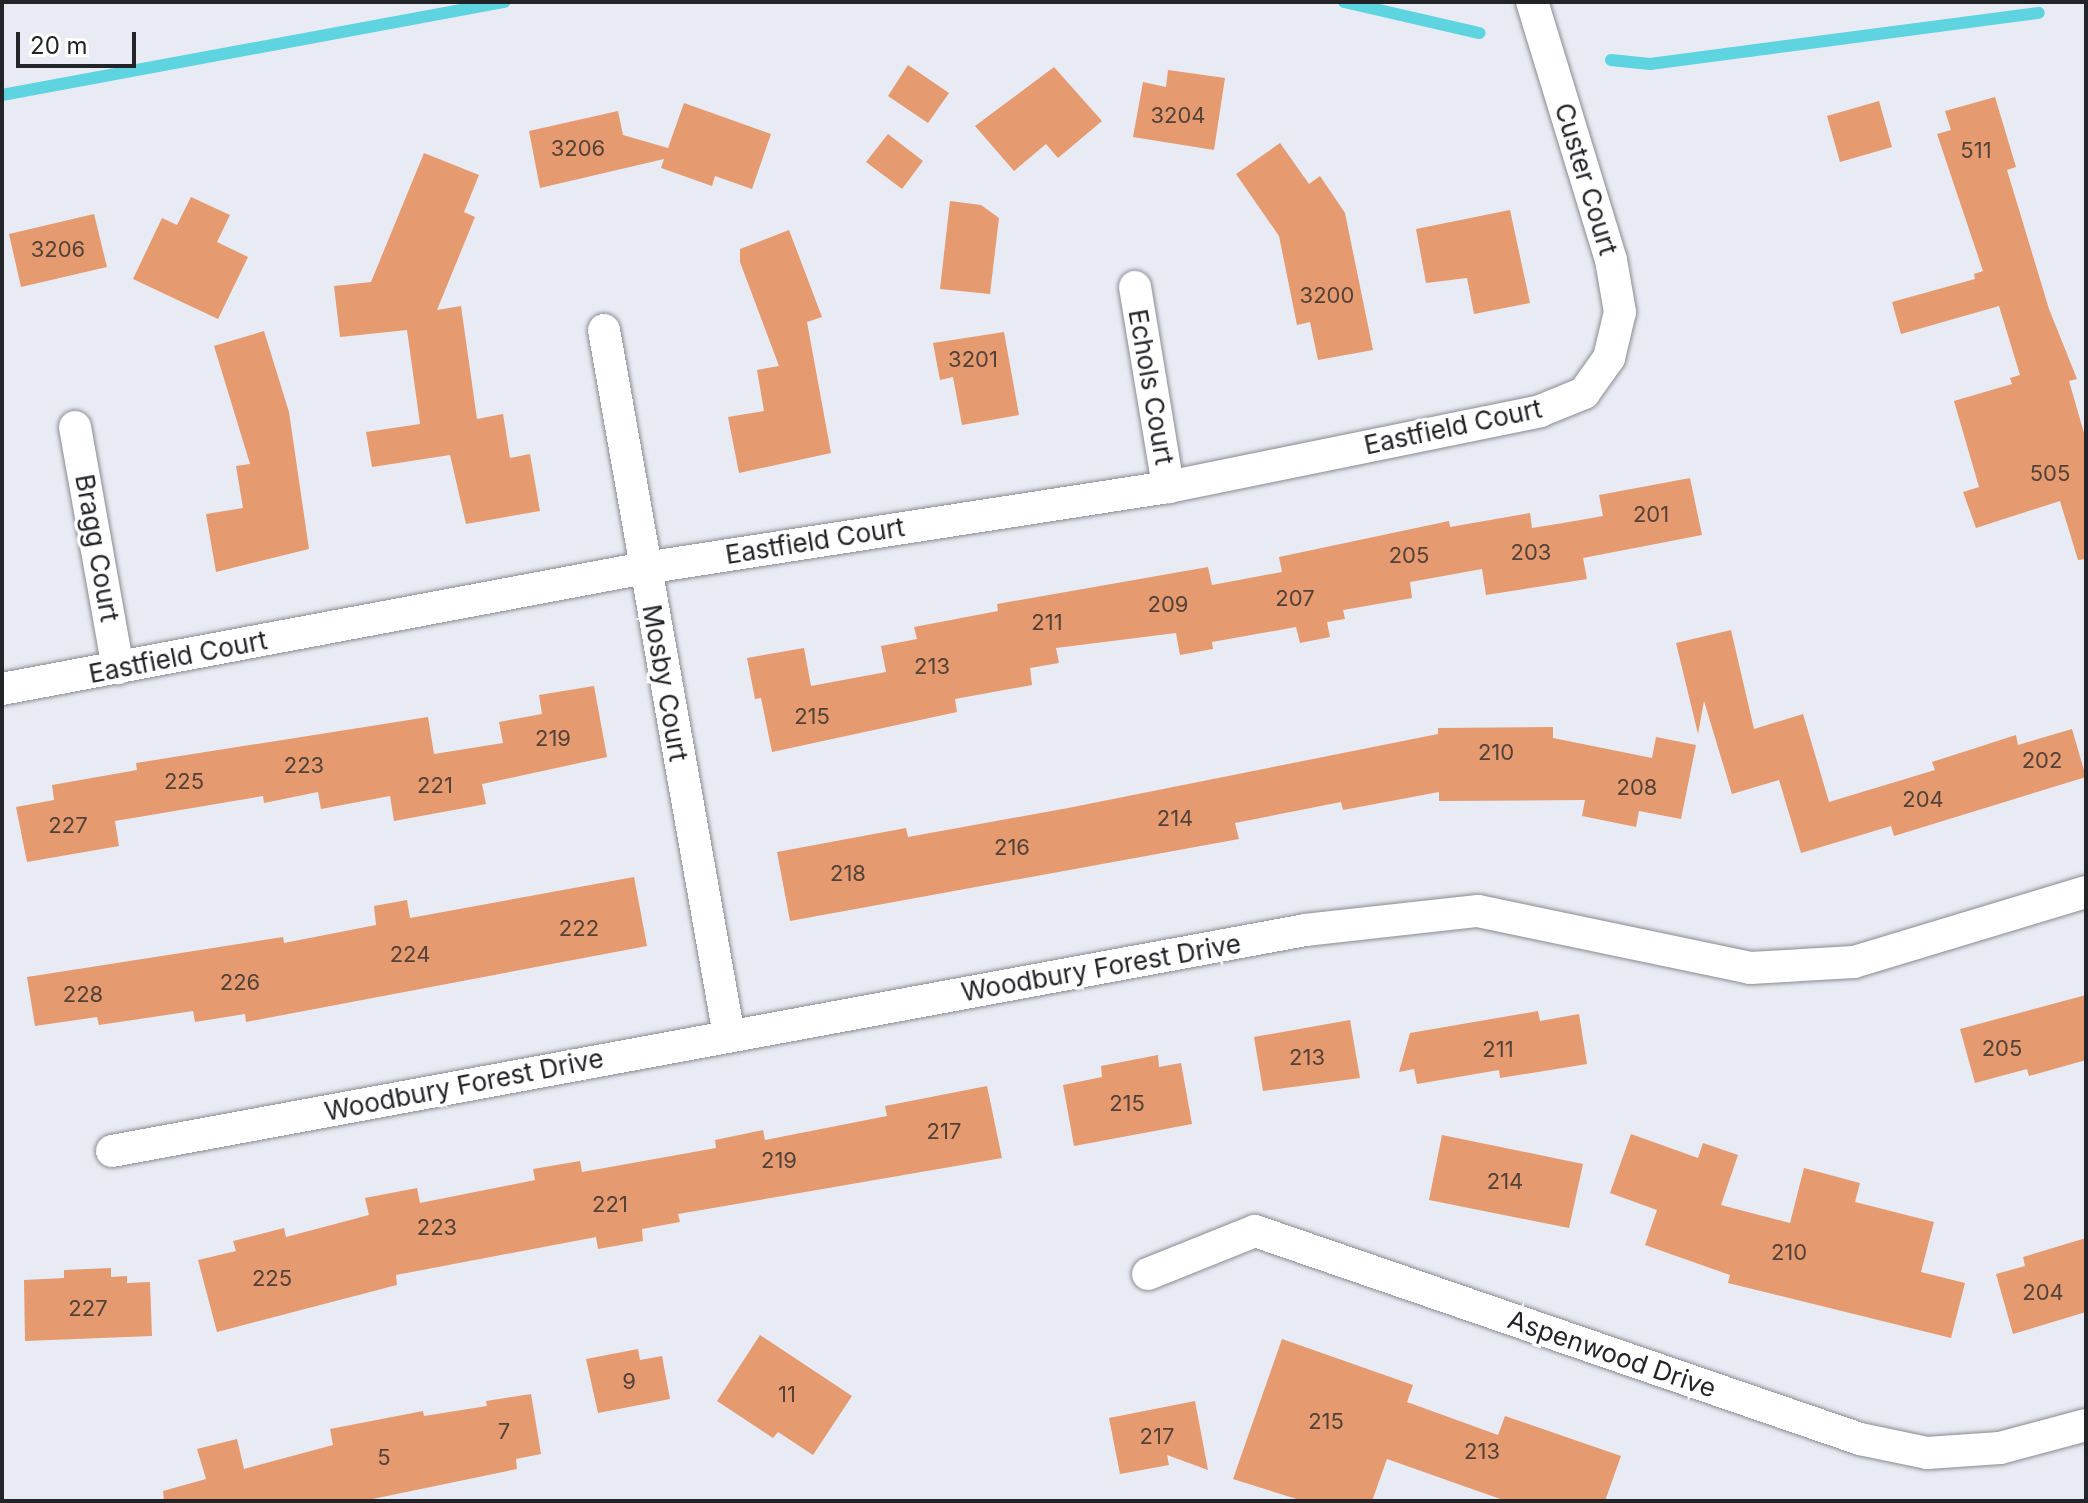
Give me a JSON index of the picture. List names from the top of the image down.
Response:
{
  "streets": {
    "street": [
      "Custer Court",
      "Echols Court",
      "Eastfield Court",
      "Bragg Court",
      "Mosby Court",
      "Woodbury Forest Drive",
      "Aspenwood Drive"
    ]
  },
  "crossings": [
    ["Custer Court", "Eastfield Court"],
    ["Echols Court", "Eastfield Court"],
    ["Eastfield Court", "Bragg Court"],
    ["Eastfield Court", "Mosby Court"],
    ["Mosby Court", "Woodbury Forest Drive"]
  ],
  "house_numbers": [
    "3204",
    "3206",
    "511",
    "3206",
    "3200",
    "3201",
    "505",
    "201",
    "203",
    "205",
    "207",
    "209",
    "211",
    "213",
    "215",
    "219",
    "210",
    "202",
    "223",
    "225",
    "221",
    "208",
    "204",
    "214",
    "227",
    "216",
    "218",
    "222",
    "224",
    "226",
    "228",
    "205",
    "211",
    "213",
    "215",
    "217",
    "219",
    "214",
    "221",
    "223",
    "210",
    "225",
    "204",
    "227",
    "9",
    "11",
    "215",
    "7",
    "217",
    "213",
    "5"
  ],
  "scale_bar": "20 m"
}
